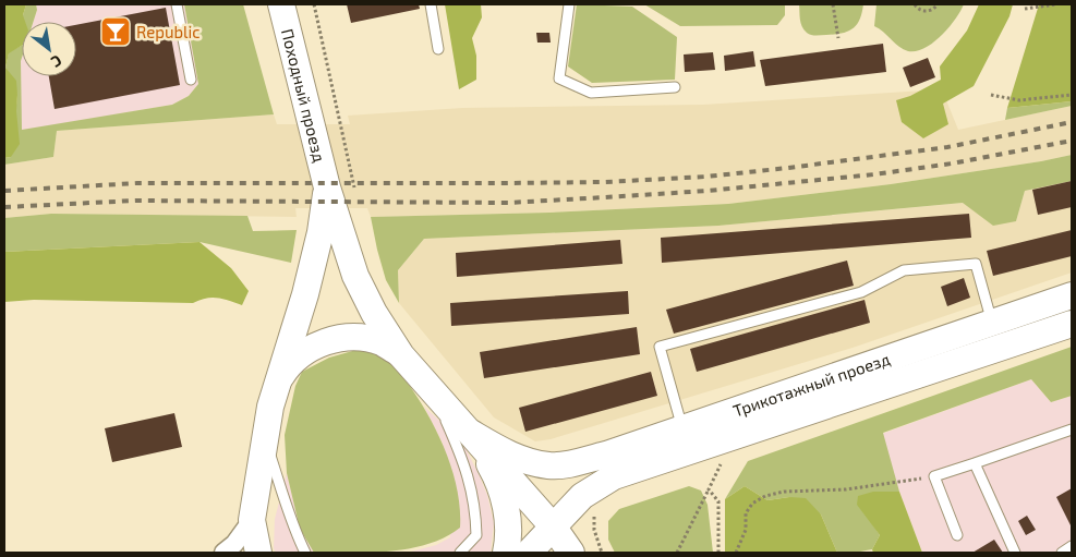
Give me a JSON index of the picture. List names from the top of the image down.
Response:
{
  "streets": {
    "main road": ["Походный проезд", "Трикотажный проезд"]
  },
  "places": {
    "bar": ["Republic"]
  },
  "north": "bottom right"
}
